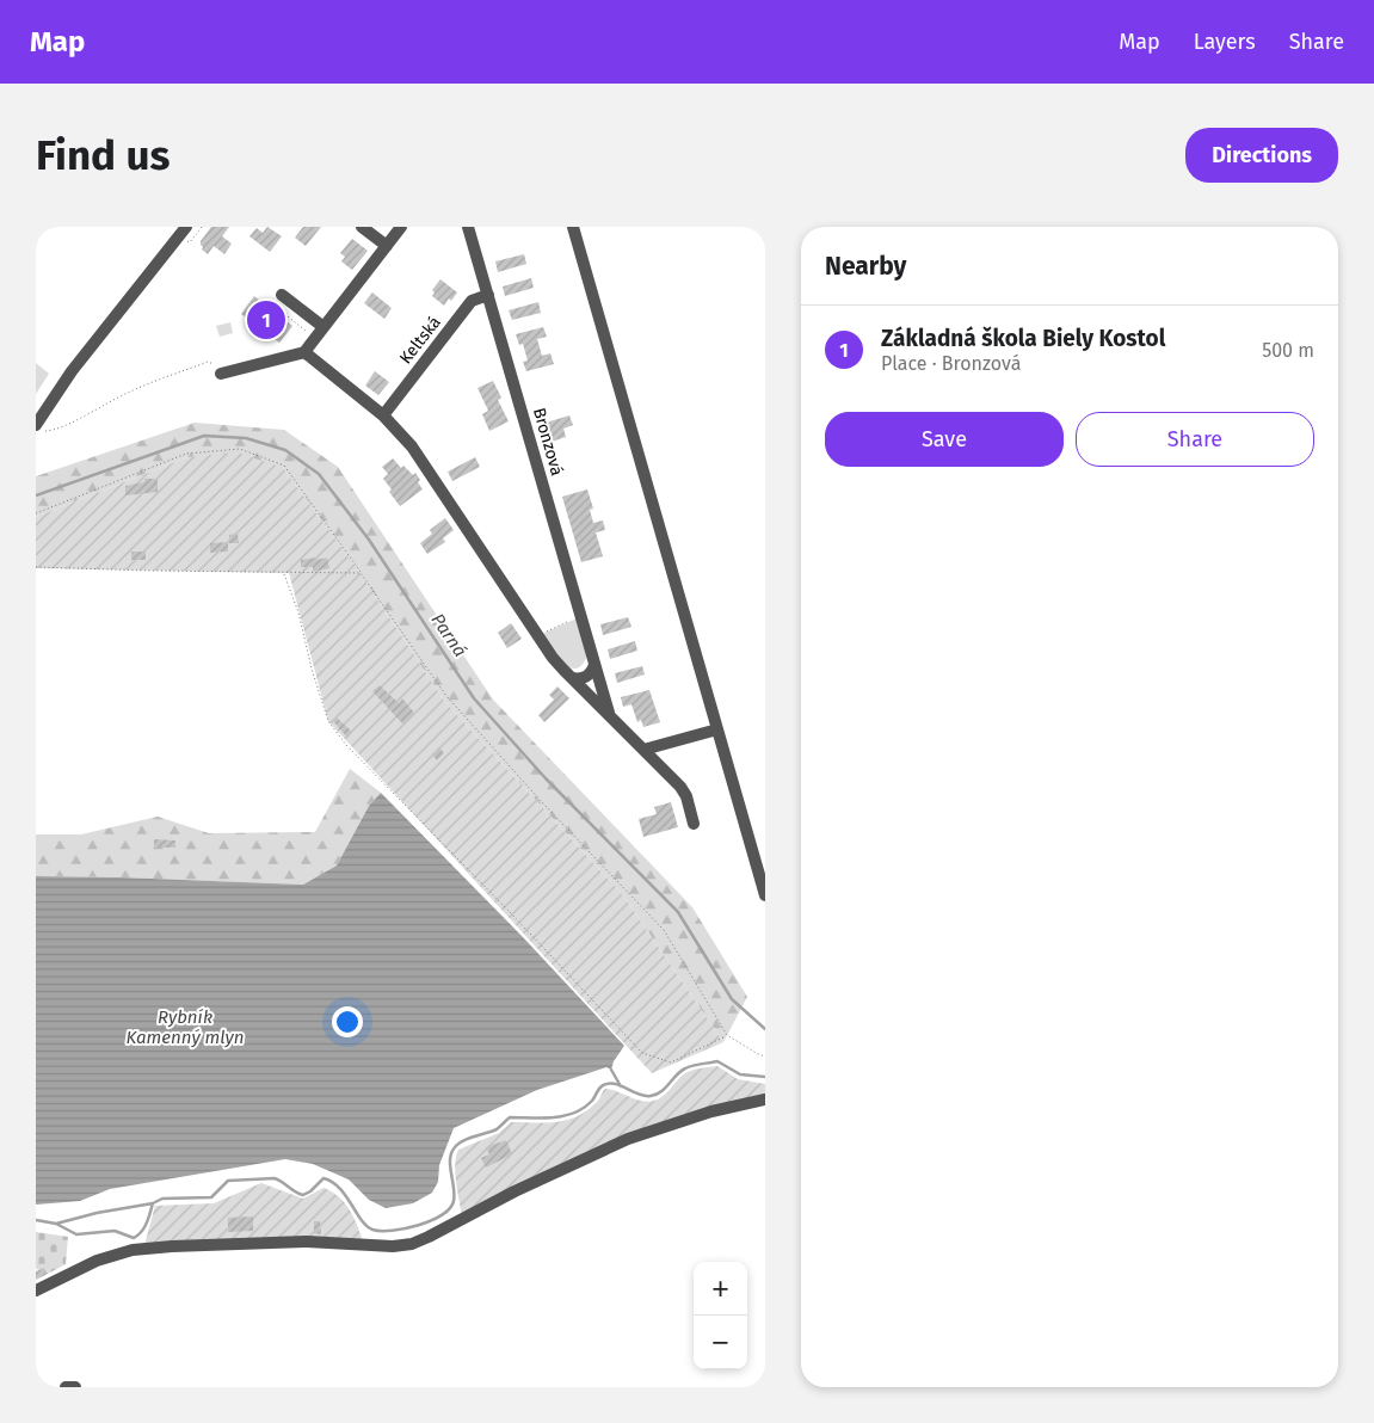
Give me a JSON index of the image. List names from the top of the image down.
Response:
{
  "streets": {
    "street": ["Keltská", "Bronzová"]
  },
  "crossings": [
    ["Keltská", "Bronzová"]
  ],
  "water": ["Parná", "Rybník Kamenný mlyn"],
  "page": {
    "header": "Map",
    "nav": ["Map", "Layers", "Share"],
    "buttons": [
      "Directions",
      ["Save", "Share"]
    ],
    "title": "Find us",
    "heading": "Nearby",
    "pins": "1",
    "list": [
      {
        "mark": "1",
        "name": "Základná škola Biely Kostol",
        "note": "Place · Bronzová",
        "value": "500 m"
      }
    ],
    "map_buttons": ["+", "−"]
  }
}
